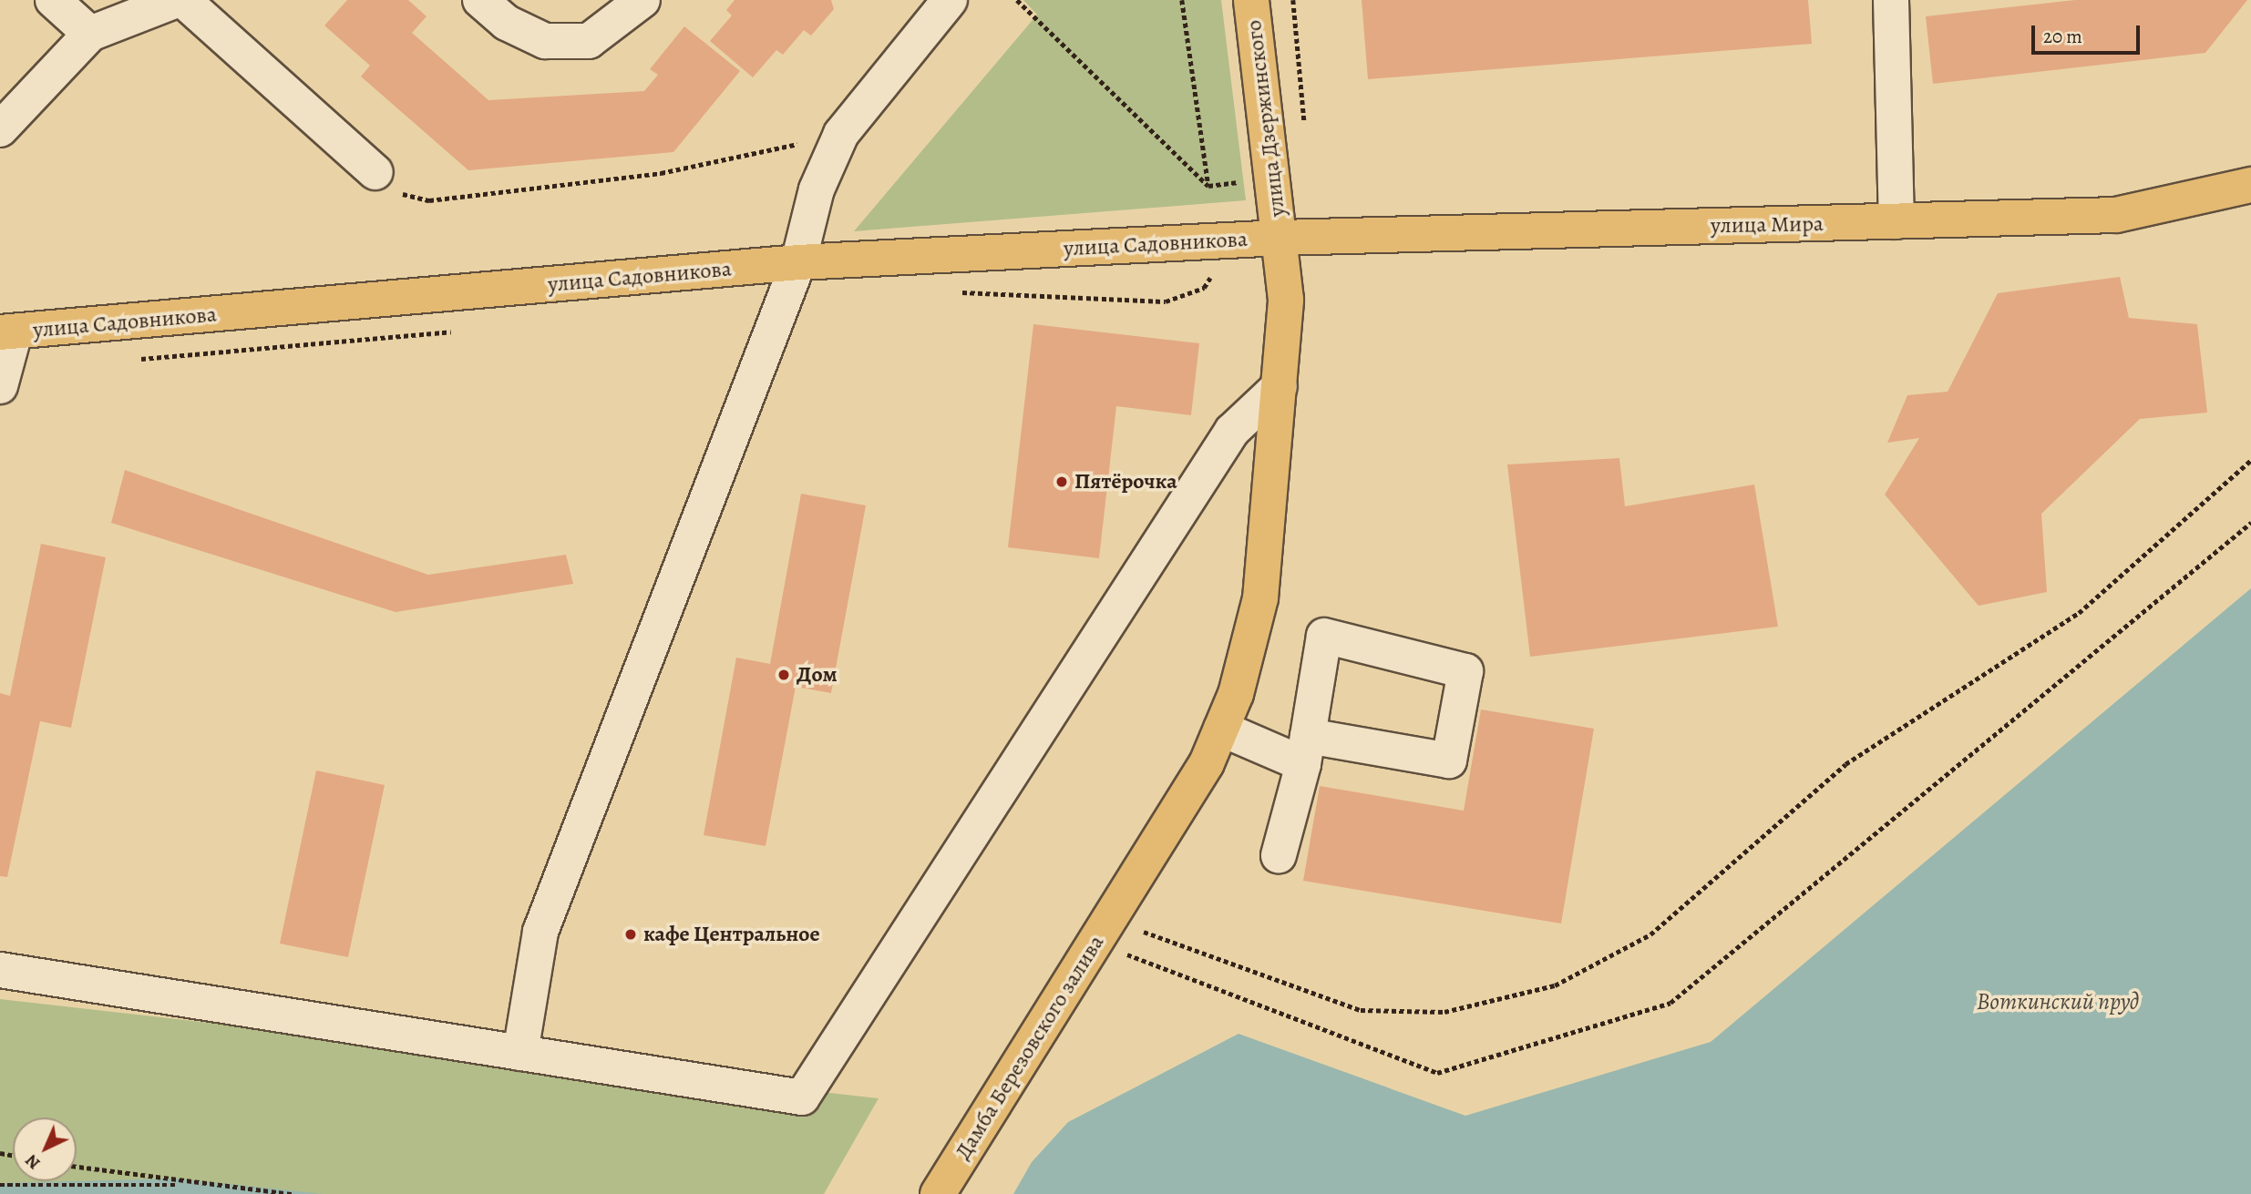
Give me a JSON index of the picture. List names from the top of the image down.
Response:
{
  "streets": {
    "main road": [
      "улица Дзержинского",
      "улица Мира",
      "улица Садовникова",
      "Дамба Березовского залива"
    ]
  },
  "crossings": [
    ["улица Дзержинского", "улица Мира"],
    ["улица Дзержинского", "улица Садовникова"],
    ["улица Дзержинского", "Дамба Березовского залива"],
    ["улица Мира", "улица Садовникова"]
  ],
  "water": ["Воткинский пруд"],
  "places": ["Пятёрочка", "Дом", "кафе Центральное"],
  "scale_bar": "20 m",
  "north": "bottom left"
}
